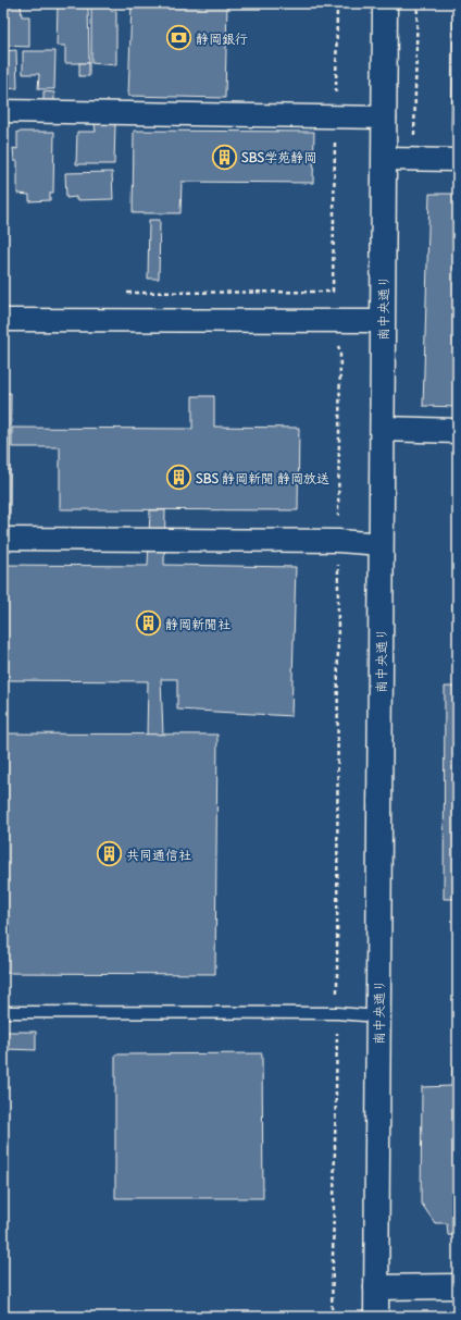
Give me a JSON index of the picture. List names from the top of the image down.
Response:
{
  "streets": {
    "street": ["南中央通り"]
  },
  "places": {
    "bank": ["静岡銀行"],
    "building": [
      "SBS学苑静岡",
      "SBS 静岡新聞 静岡放送",
      "静岡新聞社",
      "共同通信社"
    ]
  }
}
